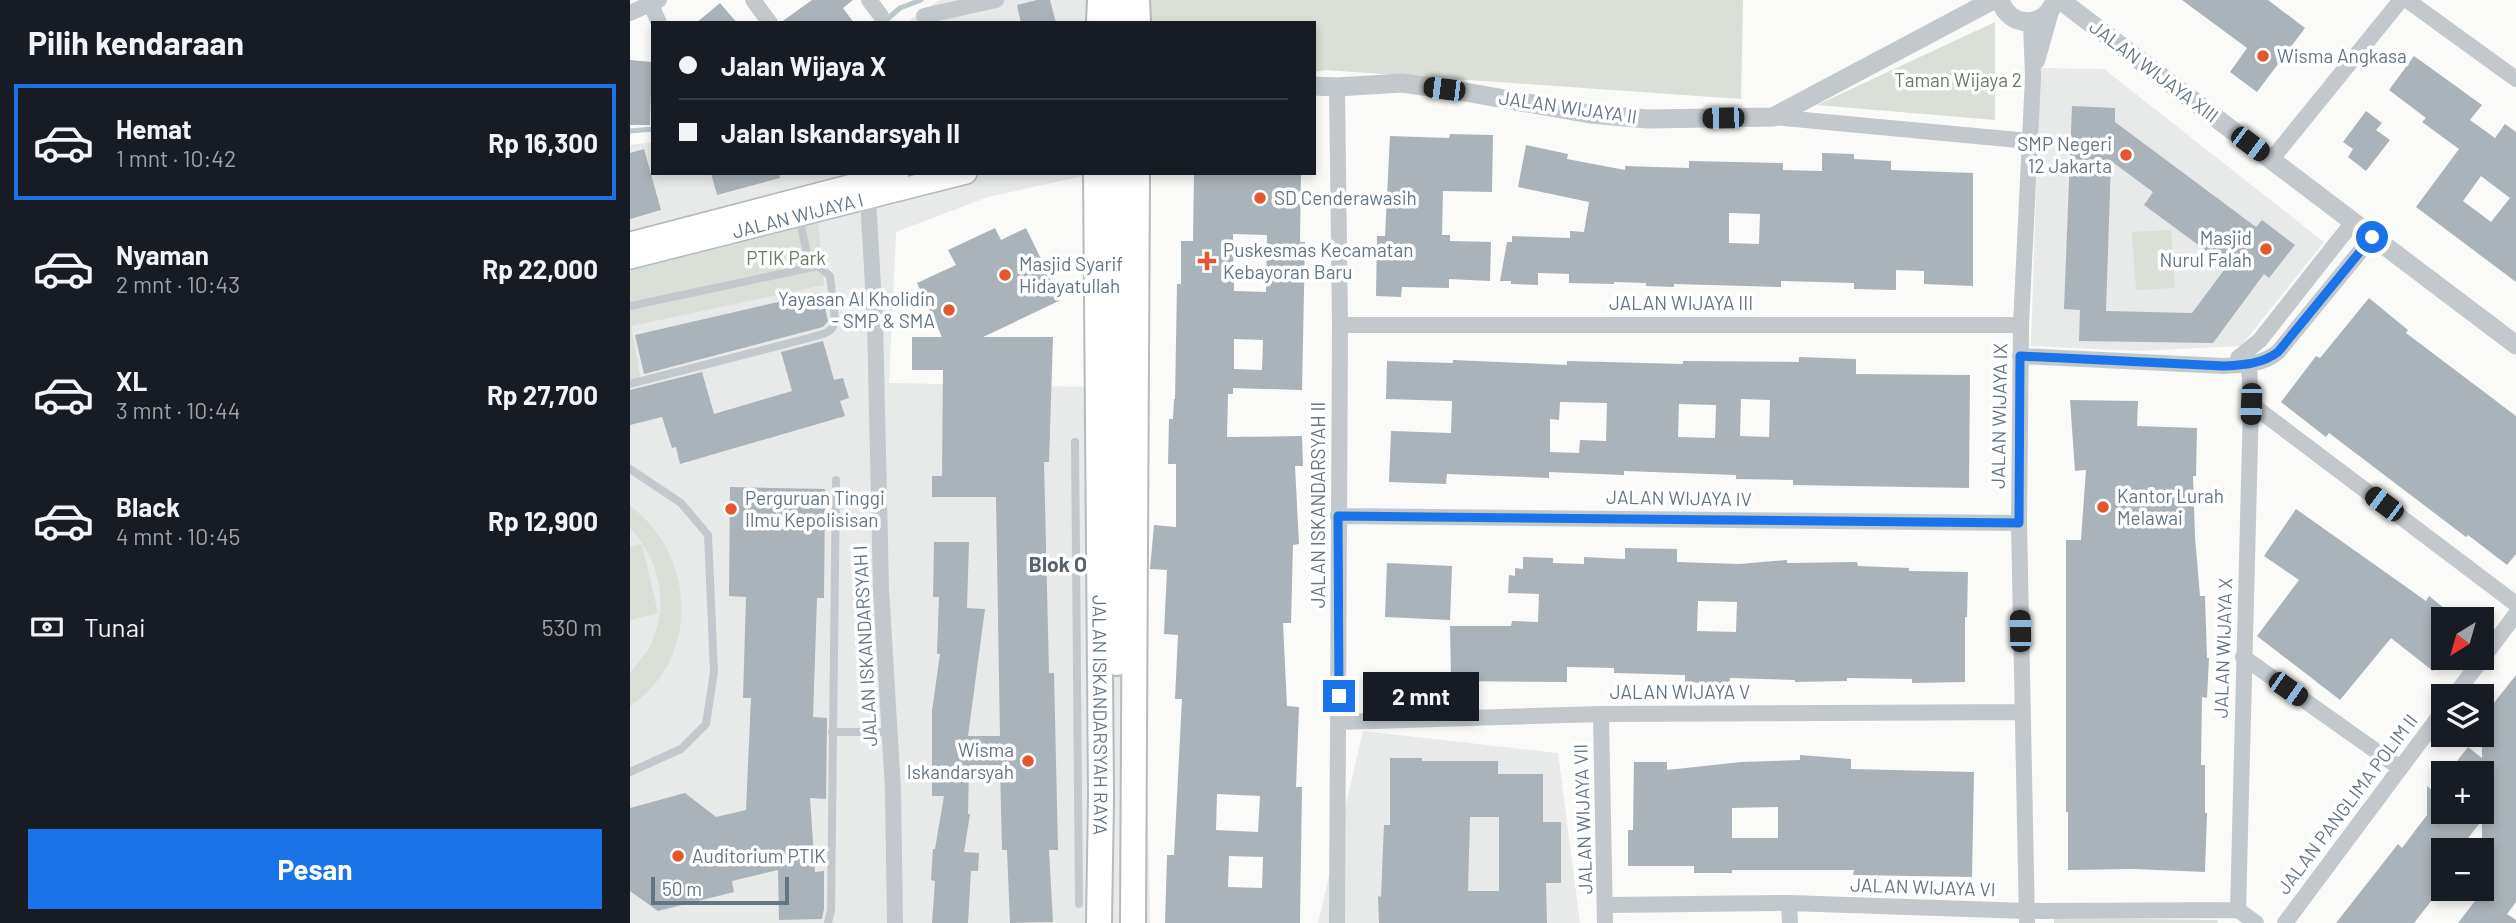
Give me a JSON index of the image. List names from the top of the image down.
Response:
{
  "streets": {
    "main road": ["JALAN WIJAYA I", "JALAN ISKANDARSYAH RAYA"],
    "street": [
      "JALAN WIJAYA XIII",
      "JALAN WIJAYA II",
      "JALAN WIJAYA III",
      "JALAN WIJAYA IX",
      "JALAN WIJAYA IV",
      "JALAN ISKANDARSYAH II",
      "JALAN ISKANDARSYAH I",
      "JALAN WIJAYA X",
      "JALAN WIJAYA V",
      "JALAN PANGLIMA POLIM II",
      "JALAN WIJAYA VII",
      "JALAN WIJAYA VI"
    ]
  },
  "crossings": [
    ["JALAN WIJAYA XIII", "JALAN WIJAYA IX"],
    ["JALAN WIJAYA II", "JALAN WIJAYA IX"],
    ["JALAN WIJAYA II", "JALAN ISKANDARSYAH II"],
    ["JALAN WIJAYA I", "JALAN ISKANDARSYAH I"],
    ["JALAN WIJAYA III", "JALAN WIJAYA IX"],
    ["JALAN WIJAYA III", "JALAN ISKANDARSYAH II"],
    ["JALAN WIJAYA IX", "JALAN WIJAYA IV"],
    ["JALAN WIJAYA IX", "JALAN WIJAYA V"],
    ["JALAN WIJAYA IX", "JALAN WIJAYA VI"],
    ["JALAN WIJAYA IV", "JALAN ISKANDARSYAH II"],
    ["JALAN ISKANDARSYAH II", "JALAN WIJAYA V"],
    ["JALAN WIJAYA X", "JALAN WIJAYA VI"],
    ["JALAN WIJAYA V", "JALAN WIJAYA VII"],
    ["JALAN WIJAYA VII", "JALAN WIJAYA VI"]
  ],
  "districts": ["Blok O"],
  "parks": ["Taman Wijaya 2", "PTIK Park"],
  "places": {
    "other": [
      "Wisma Angkasa",
      "SMP Negeri 12 Jakarta",
      "SD Cenderawasih",
      "Masjid Nurul Falah",
      "Masjid Syarif Hidayatullah",
      "Yayasan Al Kholidin - SMP & SMA",
      "Kantor Lurah Melawai",
      "Perguruan Tinggi Ilmu Kepolisisan",
      "Wisma Iskandarsyah",
      "Auditorium PTIK"
    ],
    "health": ["Puskesmas Kecamatan Kebayoran Baru"]
  },
  "scale_bar": "50 m",
  "north": "bottom left",
  "page": {
    "heading": "Pilih kendaraan",
    "banner": ["Jalan Wijaya X", "Jalan Iskandarsyah II"],
    "list": [
      {
        "name": "Hemat",
        "note": "1 mnt · 10:42",
        "value": "Rp 16,300"
      },
      {
        "name": "Nyaman",
        "note": "2 mnt · 10:43",
        "value": "Rp 22,000"
      },
      {
        "name": "XL",
        "note": "3 mnt · 10:44",
        "value": "Rp 27,700"
      },
      {
        "name": "Black",
        "note": "4 mnt · 10:45",
        "value": "Rp 12,900"
      }
    ],
    "pay": ["Tunai", "530 m"],
    "map_buttons": ["+", "−"],
    "bubble": "2 mnt",
    "buttons": "Pesan",
    "scale": "50 m"
  }
}
